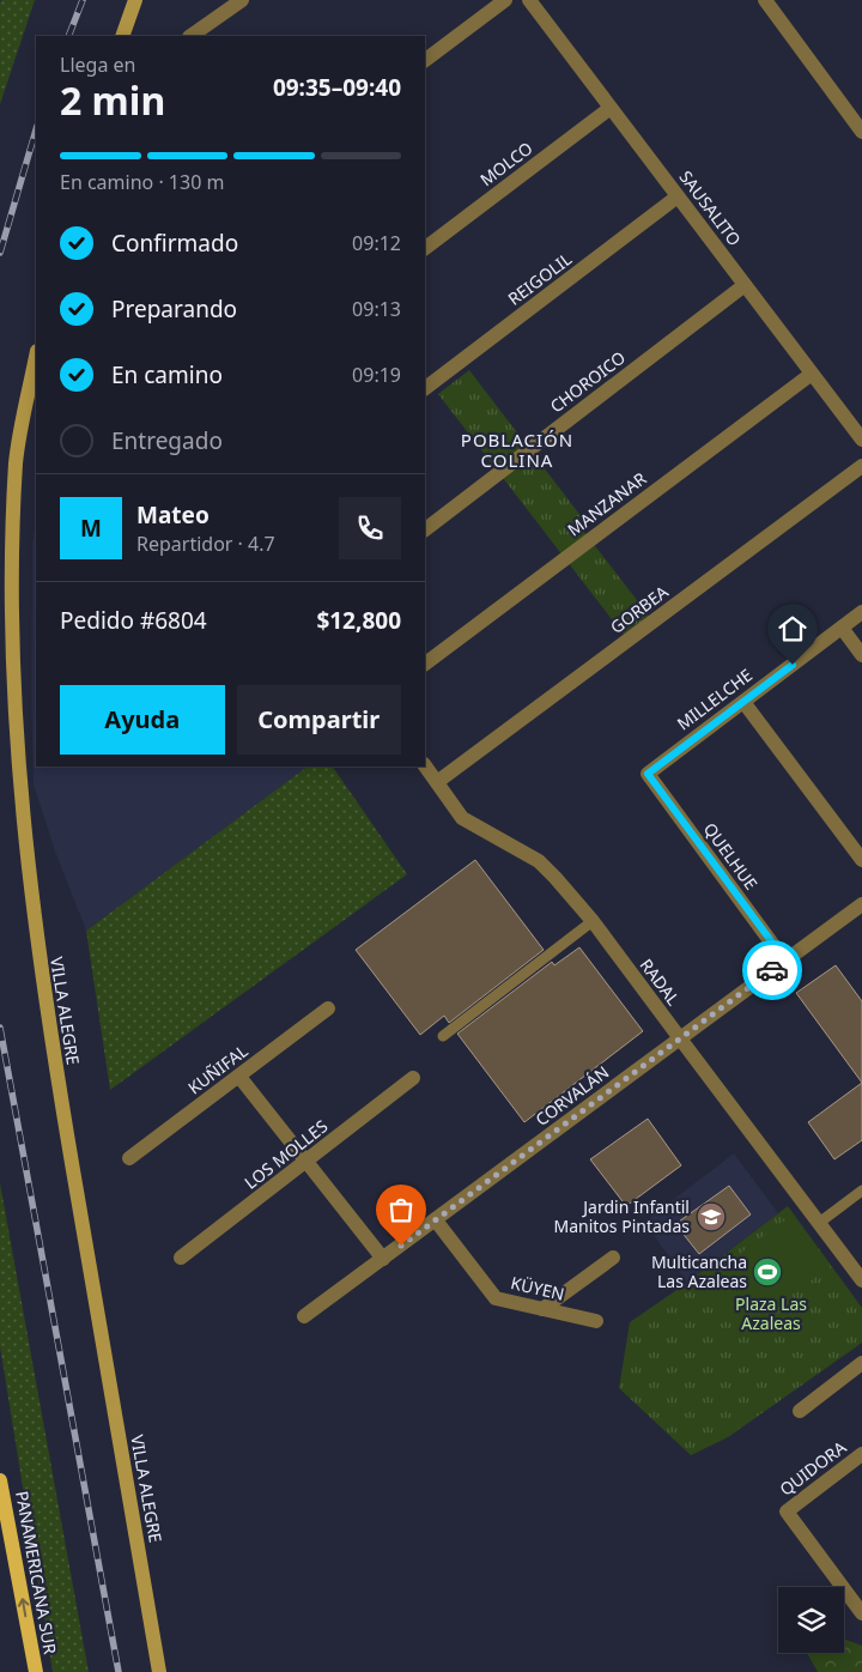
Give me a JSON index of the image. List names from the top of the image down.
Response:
{
  "streets": {
    "main road": ["VILLA ALEGRE", "PANAMERICANA SUR"],
    "street": [
      "MOLCO",
      "SAUSALITO",
      "REIGOLIL",
      "CHOROICO",
      "MANZANAR",
      "GORBEA",
      "MILLELCHE",
      "QUELHUE",
      "RADAL",
      "KUÑIFAL",
      "CORVALÁN",
      "LOS MOLLES",
      "KÜYEN",
      "QUIDORA"
    ]
  },
  "crossings": [
    ["MOLCO", "SAUSALITO"],
    ["SAUSALITO", "REIGOLIL"],
    ["SAUSALITO", "CHOROICO"],
    ["SAUSALITO", "MANZANAR"],
    ["GORBEA", "RADAL"],
    ["MILLELCHE", "QUELHUE"],
    ["QUELHUE", "CORVALÁN"],
    ["RADAL", "CORVALÁN"],
    ["CORVALÁN", "KÜYEN"]
  ],
  "one_way": ["PANAMERICANA SUR"],
  "districts": ["POBLACIÓN COLINA"],
  "parks": ["Plaza Las Azaleas"],
  "places": {
    "school or university": ["Jardin Infantil Manitos Pintadas"],
    "sports": ["Multicancha Las Azaleas"]
  },
  "page": {
    "heading": ["2 min", "Llega en", "09:35–09:40"],
    "panel": [
      "Mateo",
      "Repartidor · 4.7",
      "Pedido #6804",
      "$12,800"
    ],
    "bar": "En camino · 130 m",
    "list": [
      ["Confirmado", "09:12"],
      ["Preparando", "09:13"],
      ["En camino", "09:19"],
      "Entregado"
    ],
    "round": "M",
    "buttons": ["Ayuda", "Compartir"]
  }
}
